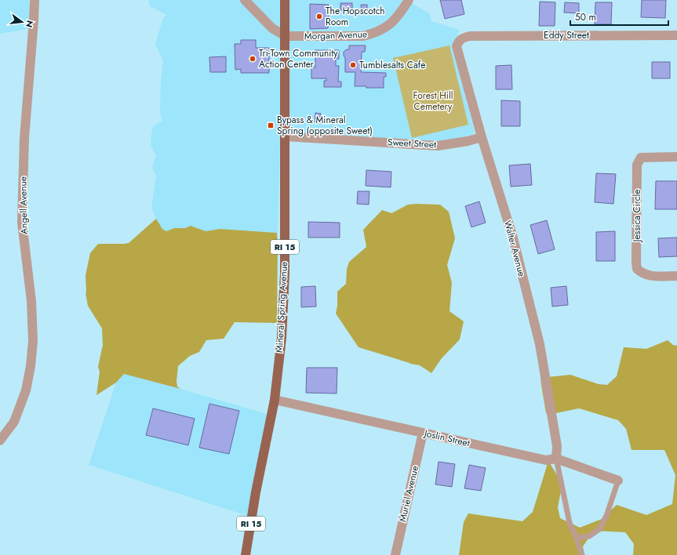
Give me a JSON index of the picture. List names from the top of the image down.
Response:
{
  "streets": {
    "main road": ["RI 15", "Mineral Spring Avenue"],
    "street": [
      "Morgan Avenue",
      "Eddy Street",
      "Sweet Street",
      "Angell Avenue",
      "Jessica Circle",
      "Walter Avenue",
      "Joslin Street",
      "Muriel Avenue"
    ]
  },
  "crossings": [
    ["Morgan Avenue", "Mineral Spring Avenue"],
    ["Eddy Street", "Walter Avenue"],
    ["Sweet Street", "Walter Avenue"],
    ["Sweet Street", "Mineral Spring Avenue"],
    ["Walter Avenue", "Joslin Street"],
    ["Mineral Spring Avenue", "Joslin Street"],
    ["Joslin Street", "Muriel Avenue"]
  ],
  "parks": ["Forest Hill Cemetery"],
  "places": {
    "other": ["The Hopscotch Room", "Tri-Town Community Action Center", "Tumblesalts Cafe"],
    "transit": ["Bypass & Mineral Spring (opposite Sweet)"]
  },
  "scale_bar": "50 m",
  "north": "right"
}
